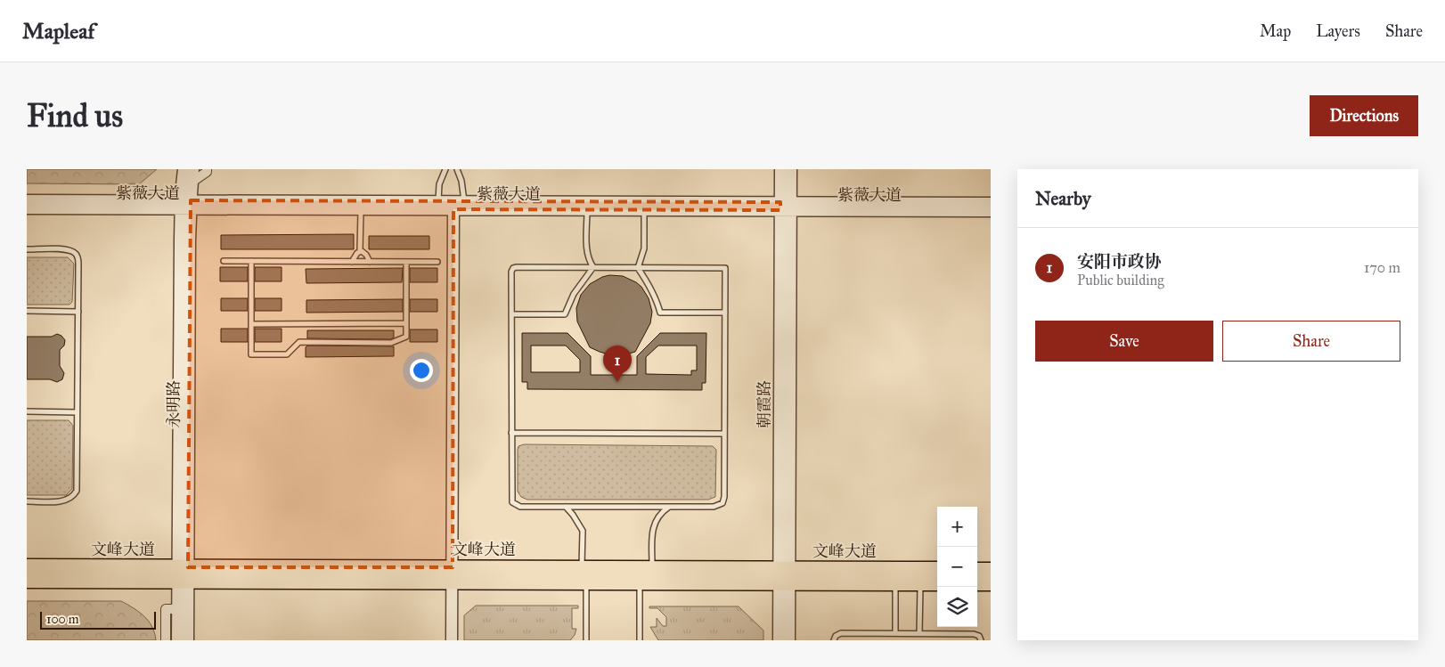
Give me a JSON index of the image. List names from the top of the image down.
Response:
{
  "streets": {
    "main road": ["文峰大道"],
    "street": ["紫薇大道", "永明路", "朝霞路"]
  },
  "crossings": [
    ["紫薇大道", "永明路"],
    ["紫薇大道", "朝霞路"],
    ["永明路", "文峰大道"],
    ["朝霞路", "文峰大道"]
  ],
  "scale_bar": "100 m",
  "page": {
    "header": "Mapleaf",
    "nav": ["Map", "Layers", "Share"],
    "buttons": [
      "Directions",
      ["Save", "Share"]
    ],
    "title": "Find us",
    "heading": "Nearby",
    "list": [
      {
        "mark": "1",
        "name": "安阳市政协",
        "note": "Public building",
        "value": "170 m"
      }
    ],
    "pins": "1",
    "map_buttons": ["+", "−"],
    "scale": "100 m"
  }
}
